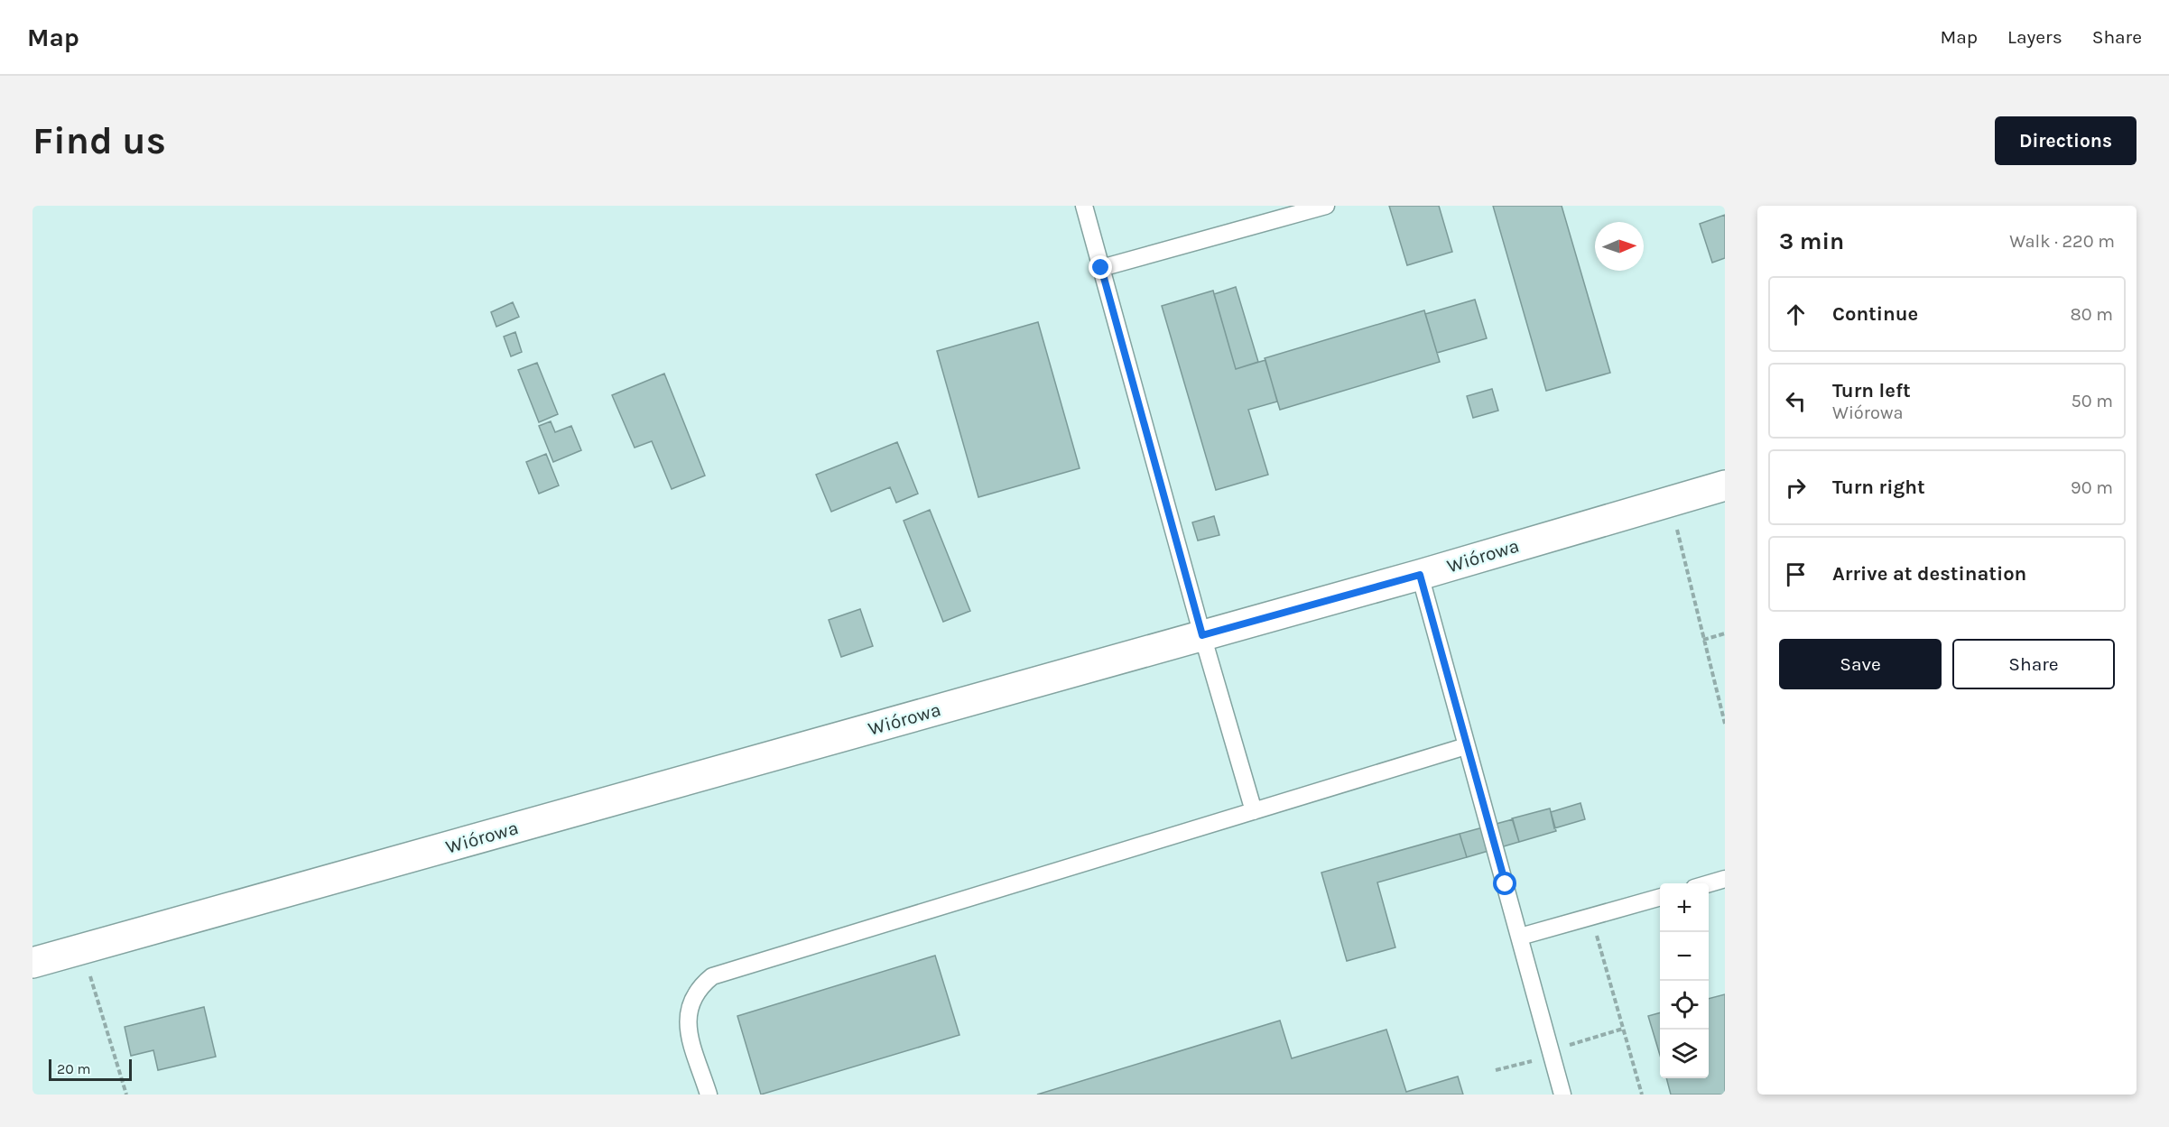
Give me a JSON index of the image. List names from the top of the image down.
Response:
{
  "streets": {
    "street": ["Wiórowa"]
  },
  "scale_bar": "20 m",
  "north": "right",
  "page": {
    "header": "Map",
    "nav": ["Map", "Layers", "Share"],
    "buttons": [
      "Directions",
      ["Save", "Share"]
    ],
    "title": "Find us",
    "heading": ["3 min", "Walk · 220 m"],
    "list": [
      ["Continue", "80 m"],
      ["Turn left", "Wiórowa", "50 m"],
      ["Turn right", "90 m"],
      "Arrive at destination"
    ],
    "map_buttons": ["+", "−"],
    "scale": "20 m"
  }
}
